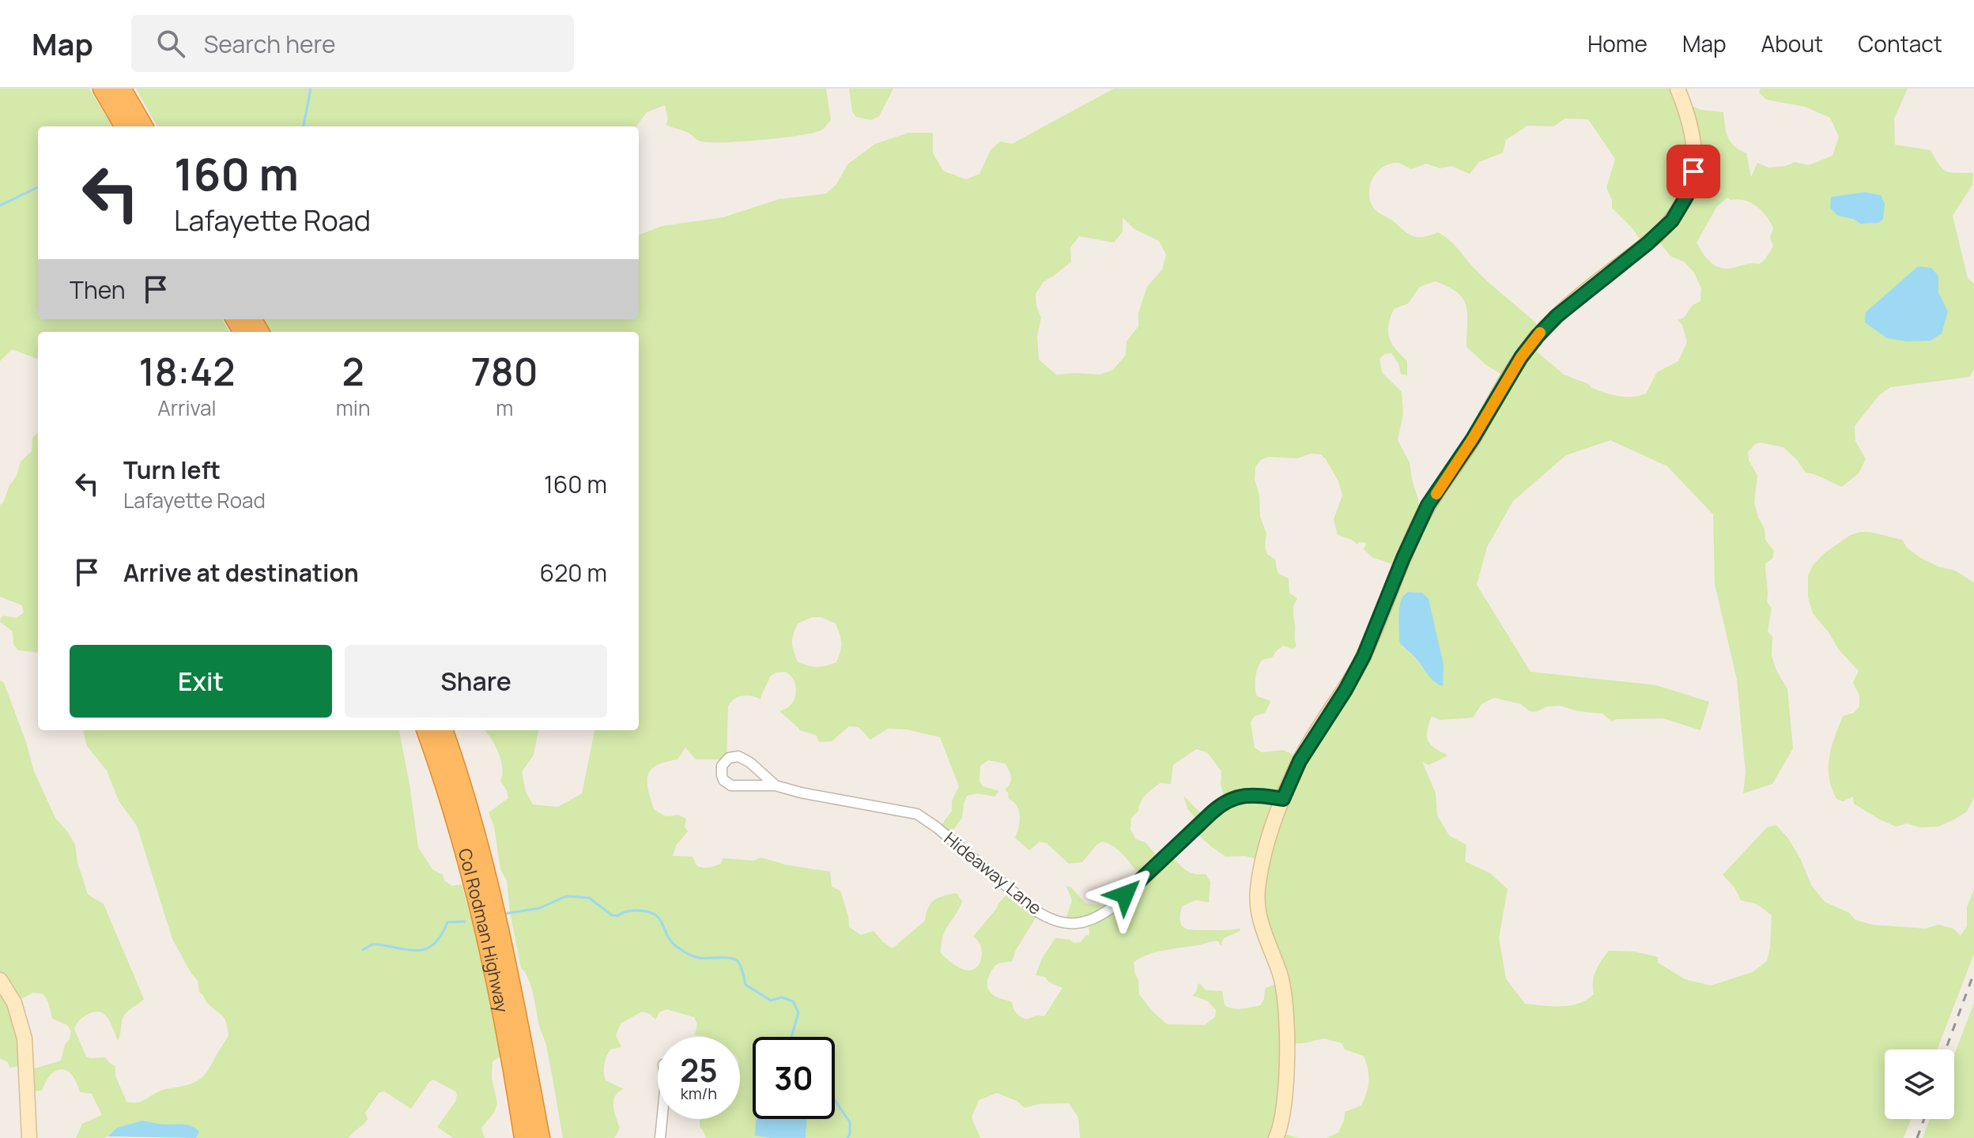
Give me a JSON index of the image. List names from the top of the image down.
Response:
{
  "streets": {
    "highway": ["Col Rodman Highway"],
    "street": ["Hideaway Lane"]
  },
  "page": {
    "header": "Map",
    "search": "Search here",
    "nav": [
      "Home",
      "Map",
      "About",
      "Contact"
    ],
    "turn": ["160 m", "Lafayette Road"],
    "then": "Then",
    "eta": [
      "18:42",
      "Arrival",
      "2",
      "min",
      "780",
      "m"
    ],
    "list": [
      {
        "name": "Turn left",
        "note": "Lafayette Road",
        "value": "160 m"
      },
      {
        "name": "Arrive at destination",
        "value": "620 m"
      }
    ],
    "buttons": ["Exit", "Share"],
    "speed": "25 km/h",
    "limit": "30"
  }
}
